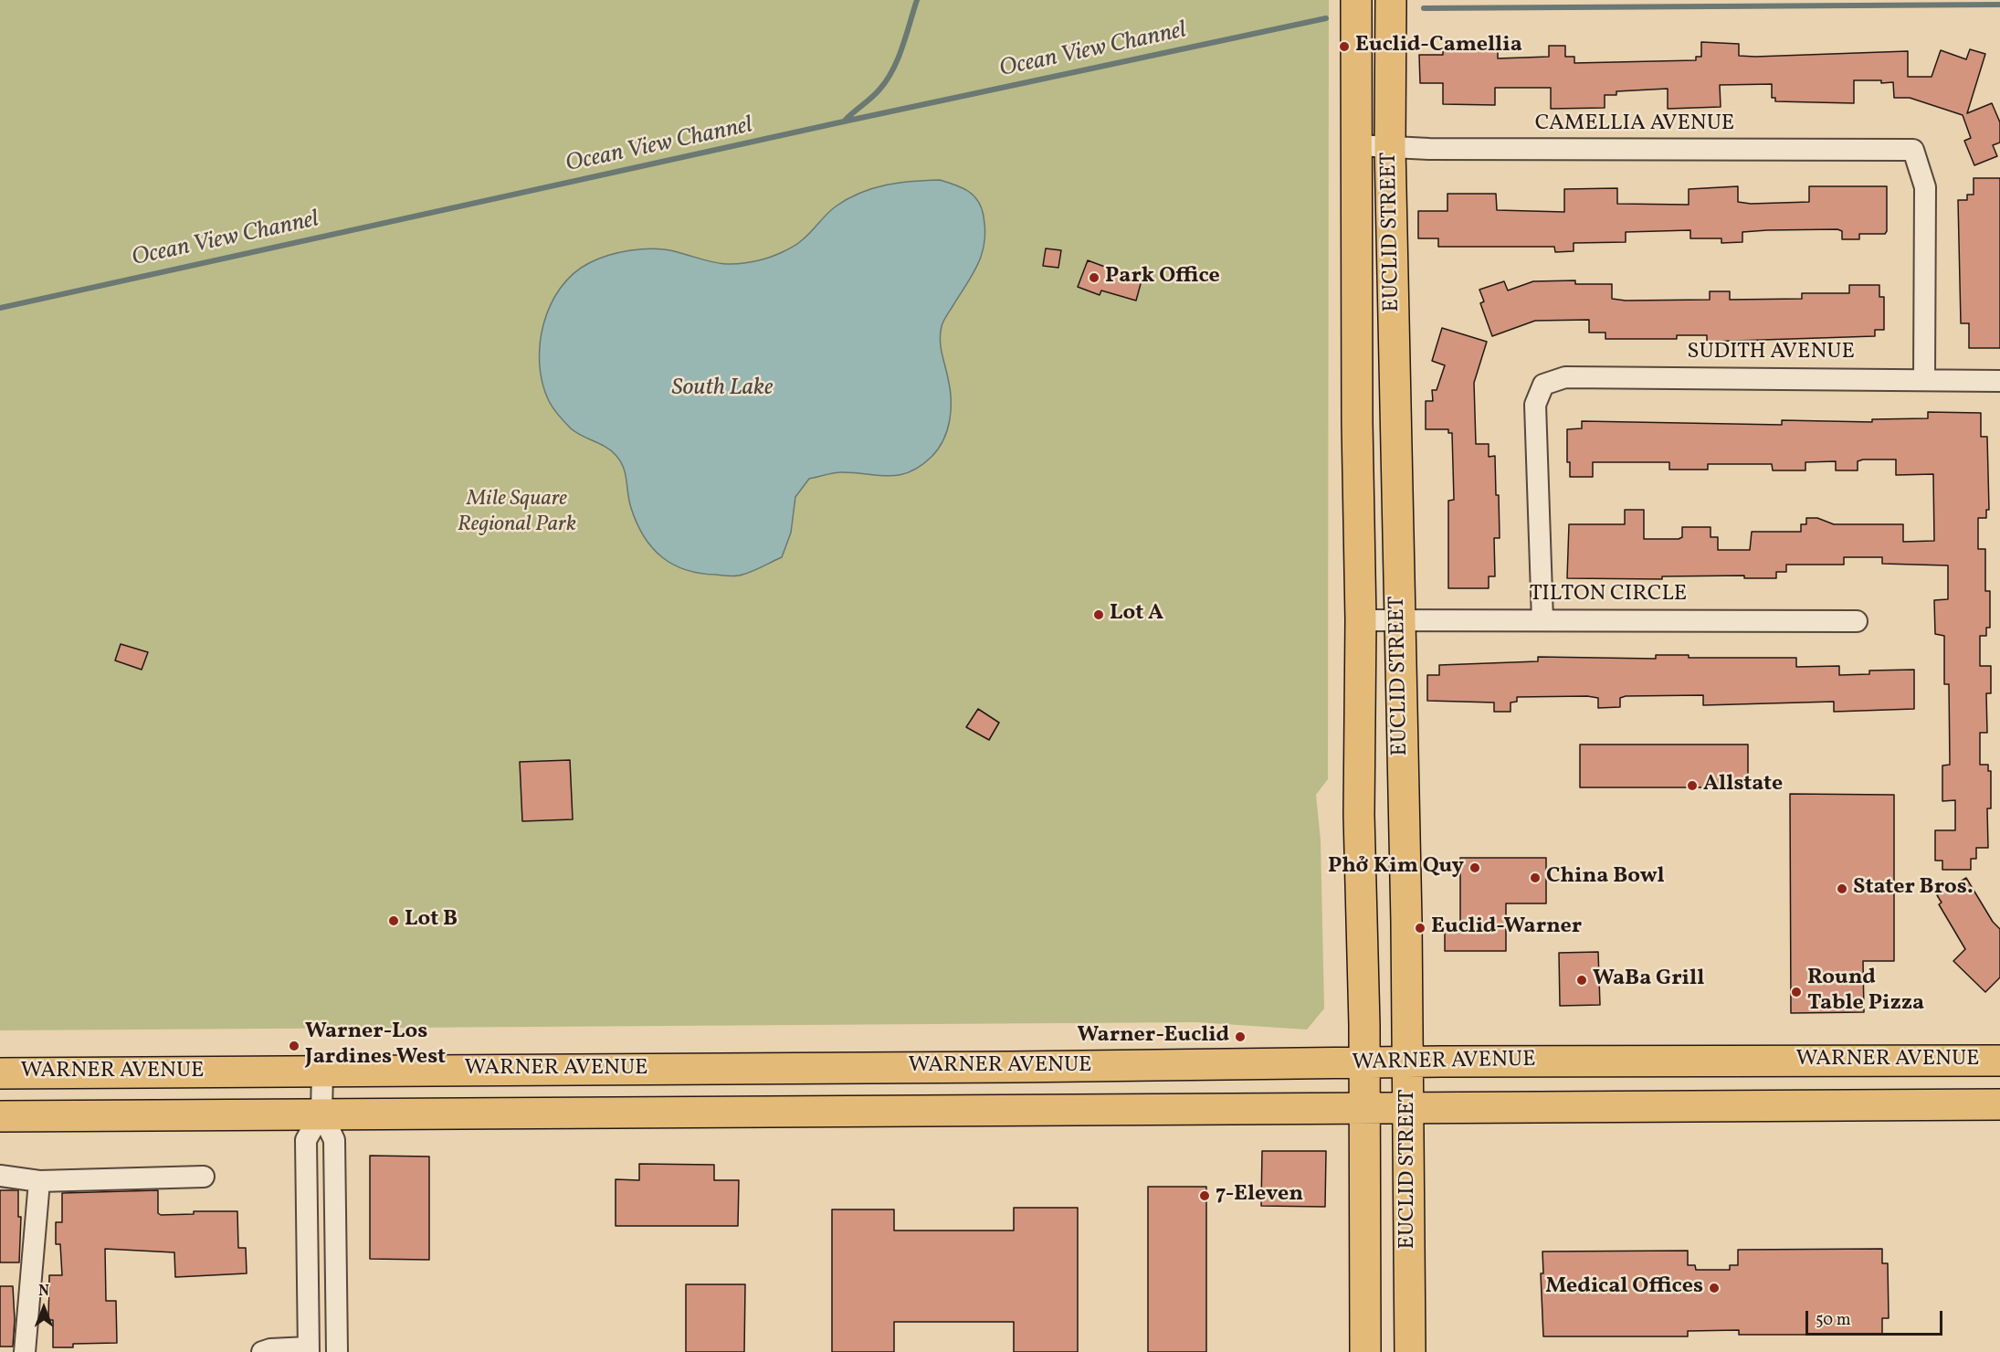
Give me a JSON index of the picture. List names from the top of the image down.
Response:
{
  "streets": {
    "main road": ["EUCLID STREET", "WARNER AVENUE"],
    "street": ["CAMELLIA AVENUE", "SUDITH AVENUE", "TILTON CIRCLE"]
  },
  "crossings": [
    ["CAMELLIA AVENUE", "EUCLID STREET"],
    ["CAMELLIA AVENUE", "SUDITH AVENUE"],
    ["EUCLID STREET", "TILTON CIRCLE"],
    ["EUCLID STREET", "WARNER AVENUE"],
    ["SUDITH AVENUE", "TILTON CIRCLE"]
  ],
  "water": ["Ocean View Channel", "South Lake"],
  "parks": ["Mile Square Regional Park"],
  "places": [
    "Euclid-Camellia",
    "Park Office",
    "Lot A",
    "Allstate",
    "Phở Kim Quy",
    "China Bowl",
    "Stater Bros.",
    "Lot B",
    "Euclid-Warner",
    "WaBa Grill",
    "Round Table Pizza",
    "Warner-Euclid",
    "Warner-Los Jardines West",
    "7-Eleven",
    "Medical Offices"
  ],
  "scale_bar": "50 m",
  "north": "top"
}
